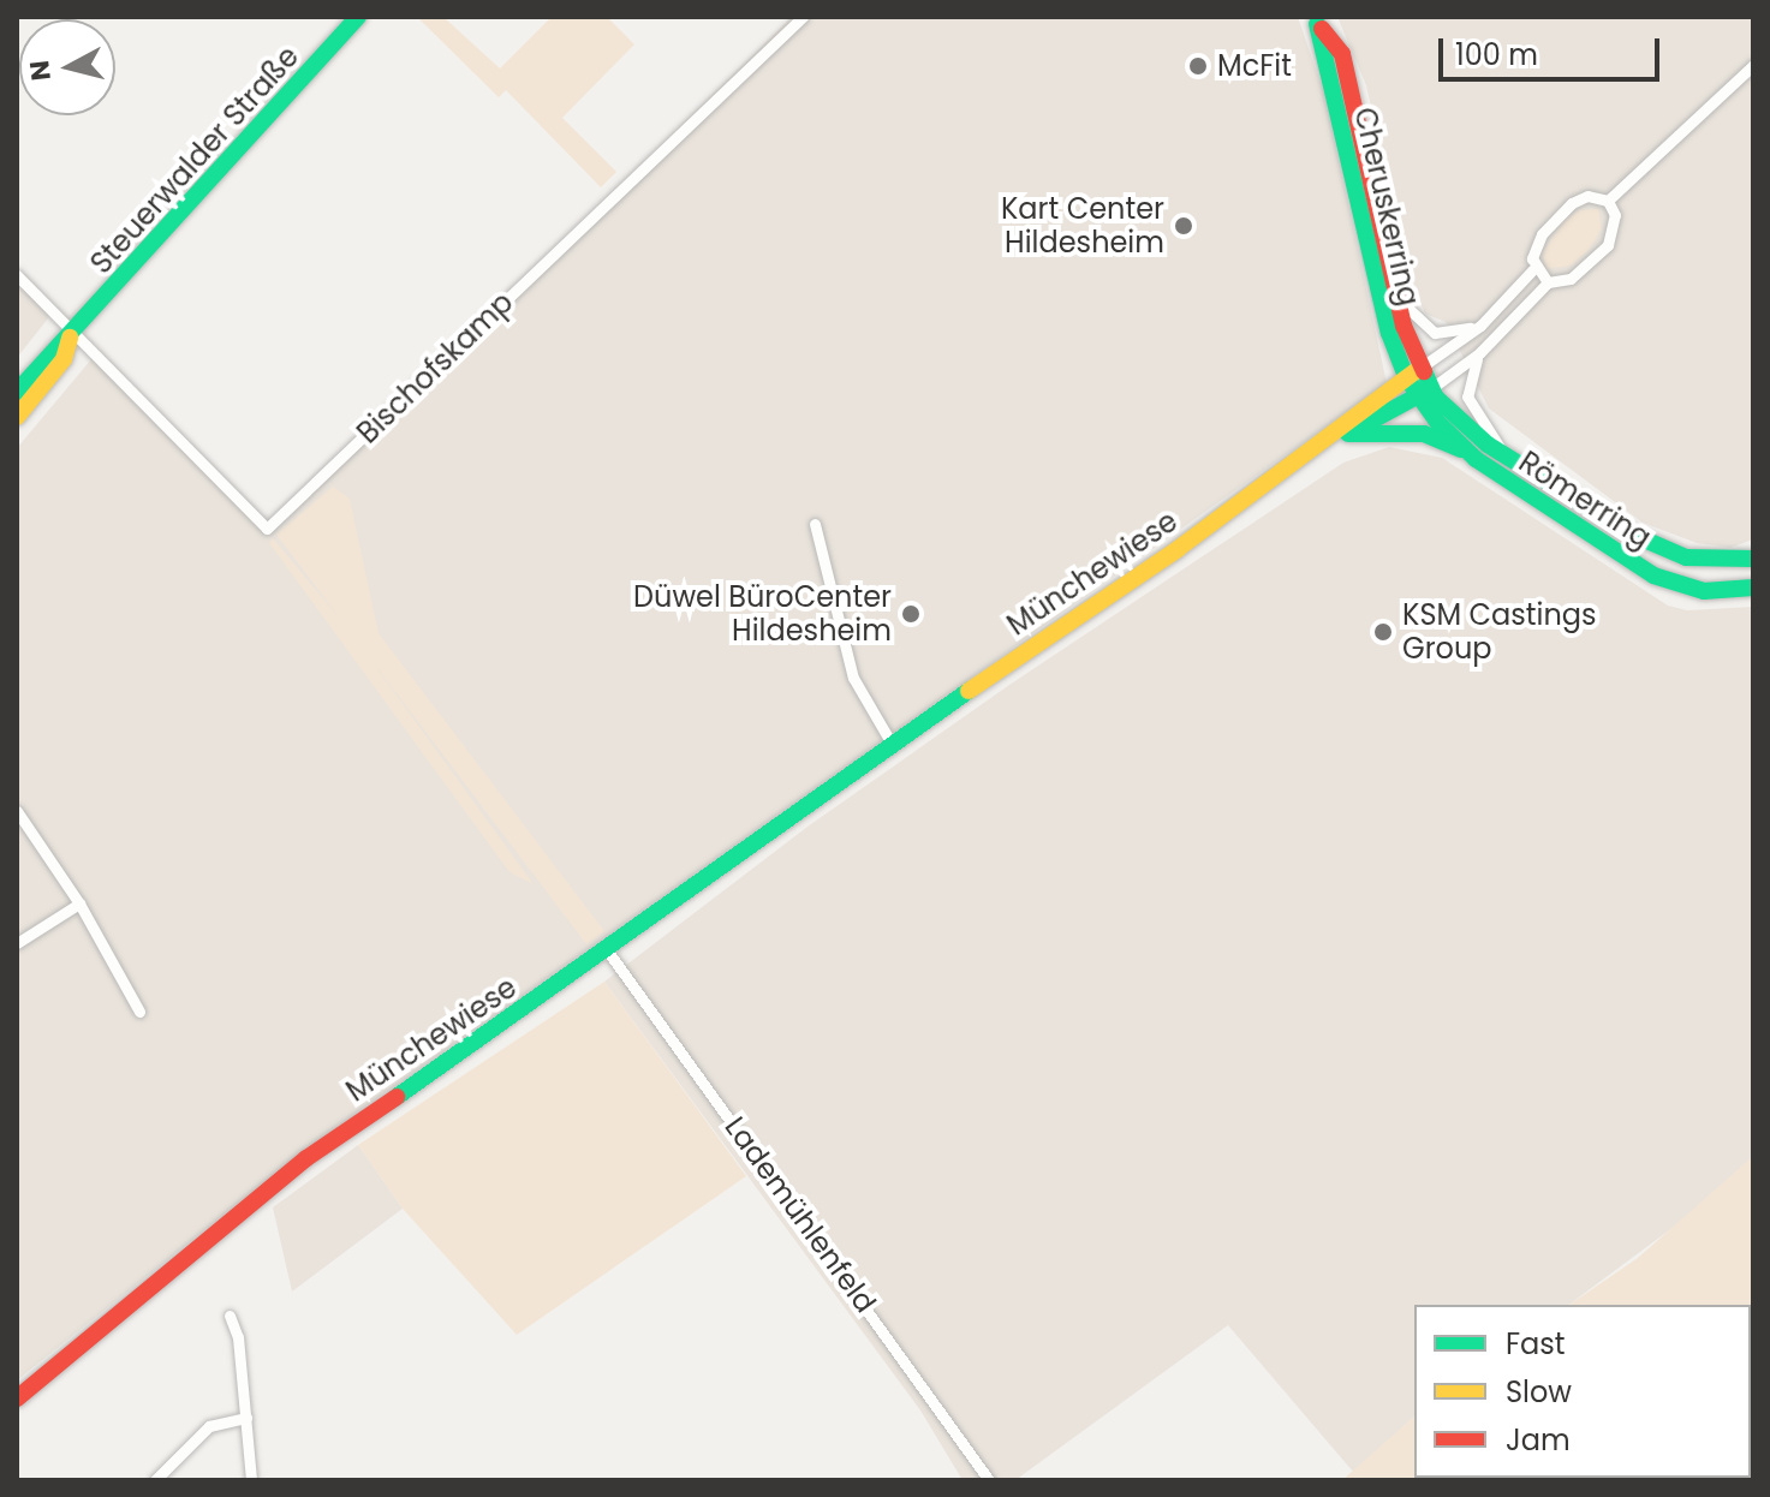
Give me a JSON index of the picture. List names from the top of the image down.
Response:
{
  "streets": {
    "main road": [
      "Steuerwalder Straße",
      "Cheruskerring",
      "Römerring",
      "Münchewiese"
    ],
    "street": ["Bischofskamp", "Lademühlenfeld"]
  },
  "crossings": [
    ["Steuerwalder Straße", "Bischofskamp"],
    ["Cheruskerring", "Römerring"],
    ["Cheruskerring", "Münchewiese"],
    ["Römerring", "Münchewiese"],
    ["Münchewiese", "Lademühlenfeld"]
  ],
  "places": [
    "McFit",
    "Kart Center Hildesheim",
    "Düwel BüroCenter Hildesheim",
    "KSM Castings Group"
  ],
  "legend": ["Fast", "Slow", "Jam"],
  "scale_bar": "100 m",
  "north": "left"
}
